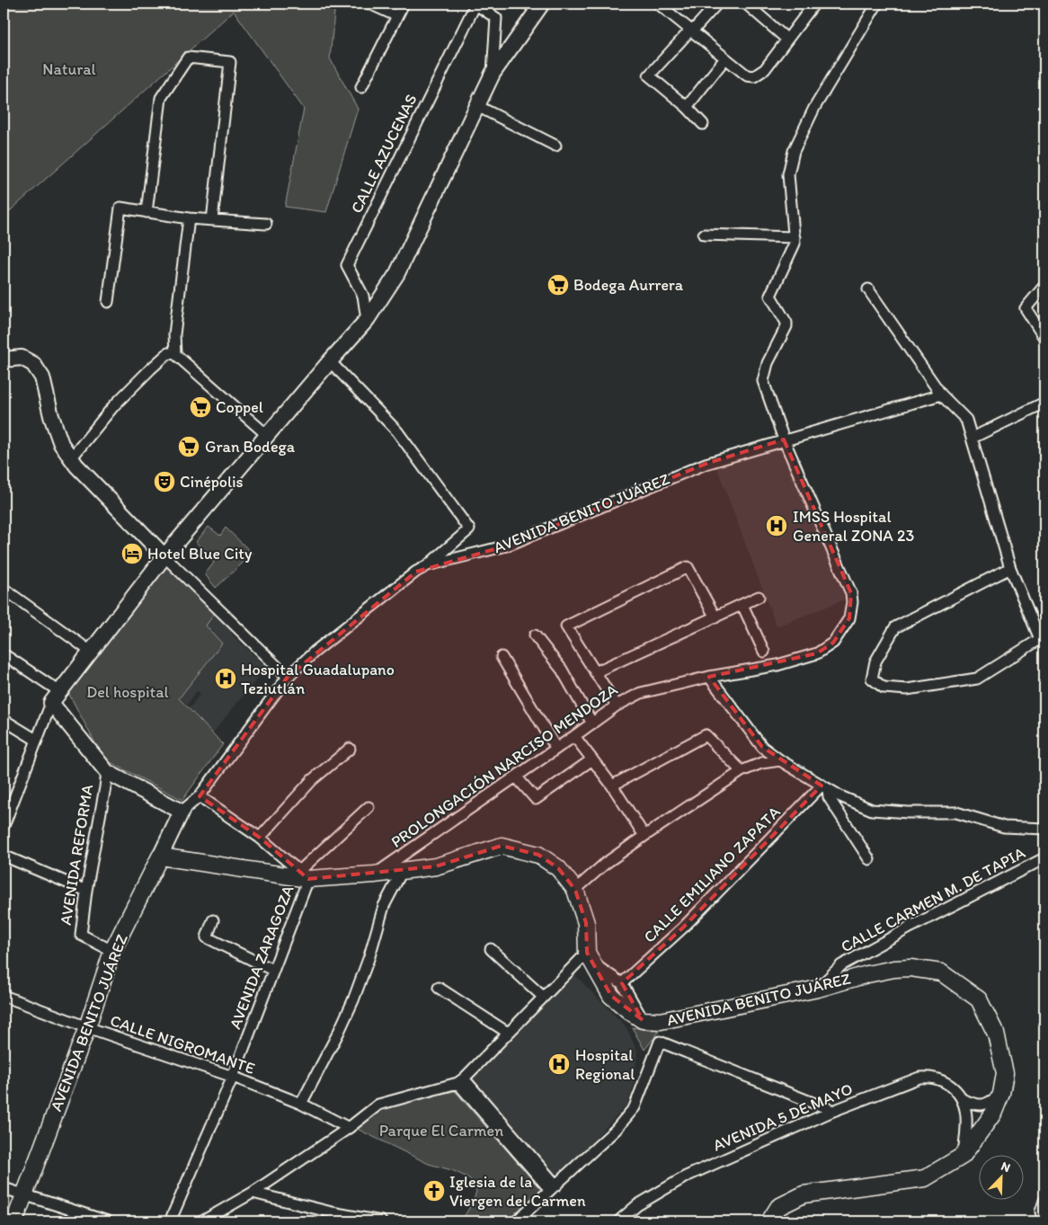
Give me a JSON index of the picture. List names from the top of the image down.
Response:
{
  "streets": {
    "main road": ["AVENIDA BENITO JUÁREZ", "AVENIDA REFORMA"],
    "street": [
      "CALLE AZUCENAS",
      "PROLONGACIÓN NARCISO MENDOZA",
      "CALLE EMILIANO ZAPATA",
      "CALLE CARMEN M. DE TAPIA",
      "AVENIDA ZARAGOZA",
      "CALLE NIGROMANTE",
      "AVENIDA 5 DE MAYO"
    ]
  },
  "crossings": [
    ["AVENIDA BENITO JUÁREZ", "PROLONGACIÓN NARCISO MENDOZA"],
    ["AVENIDA BENITO JUÁREZ", "AVENIDA REFORMA"],
    ["AVENIDA BENITO JUÁREZ", "CALLE CARMEN M. DE TAPIA"],
    ["AVENIDA BENITO JUÁREZ", "CALLE NIGROMANTE"],
    ["AVENIDA ZARAGOZA", "CALLE NIGROMANTE"]
  ],
  "parks": ["Natural", "Del hospital", "Parque El Carmen"],
  "places": {
    "supermarket": ["Bodega Aurrera", "Coppel", "Gran Bodega"],
    "theatre": ["Cinépolis"],
    "hospital": ["IMSS Hospital General ZONA 23", "Hospital Guadalupano Teziutlán", "Hospital Regional"],
    "hotel": ["Hotel Blue City"],
    "church": ["Iglesia de la Viergen del Carmen"]
  },
  "north": "top right"
}
